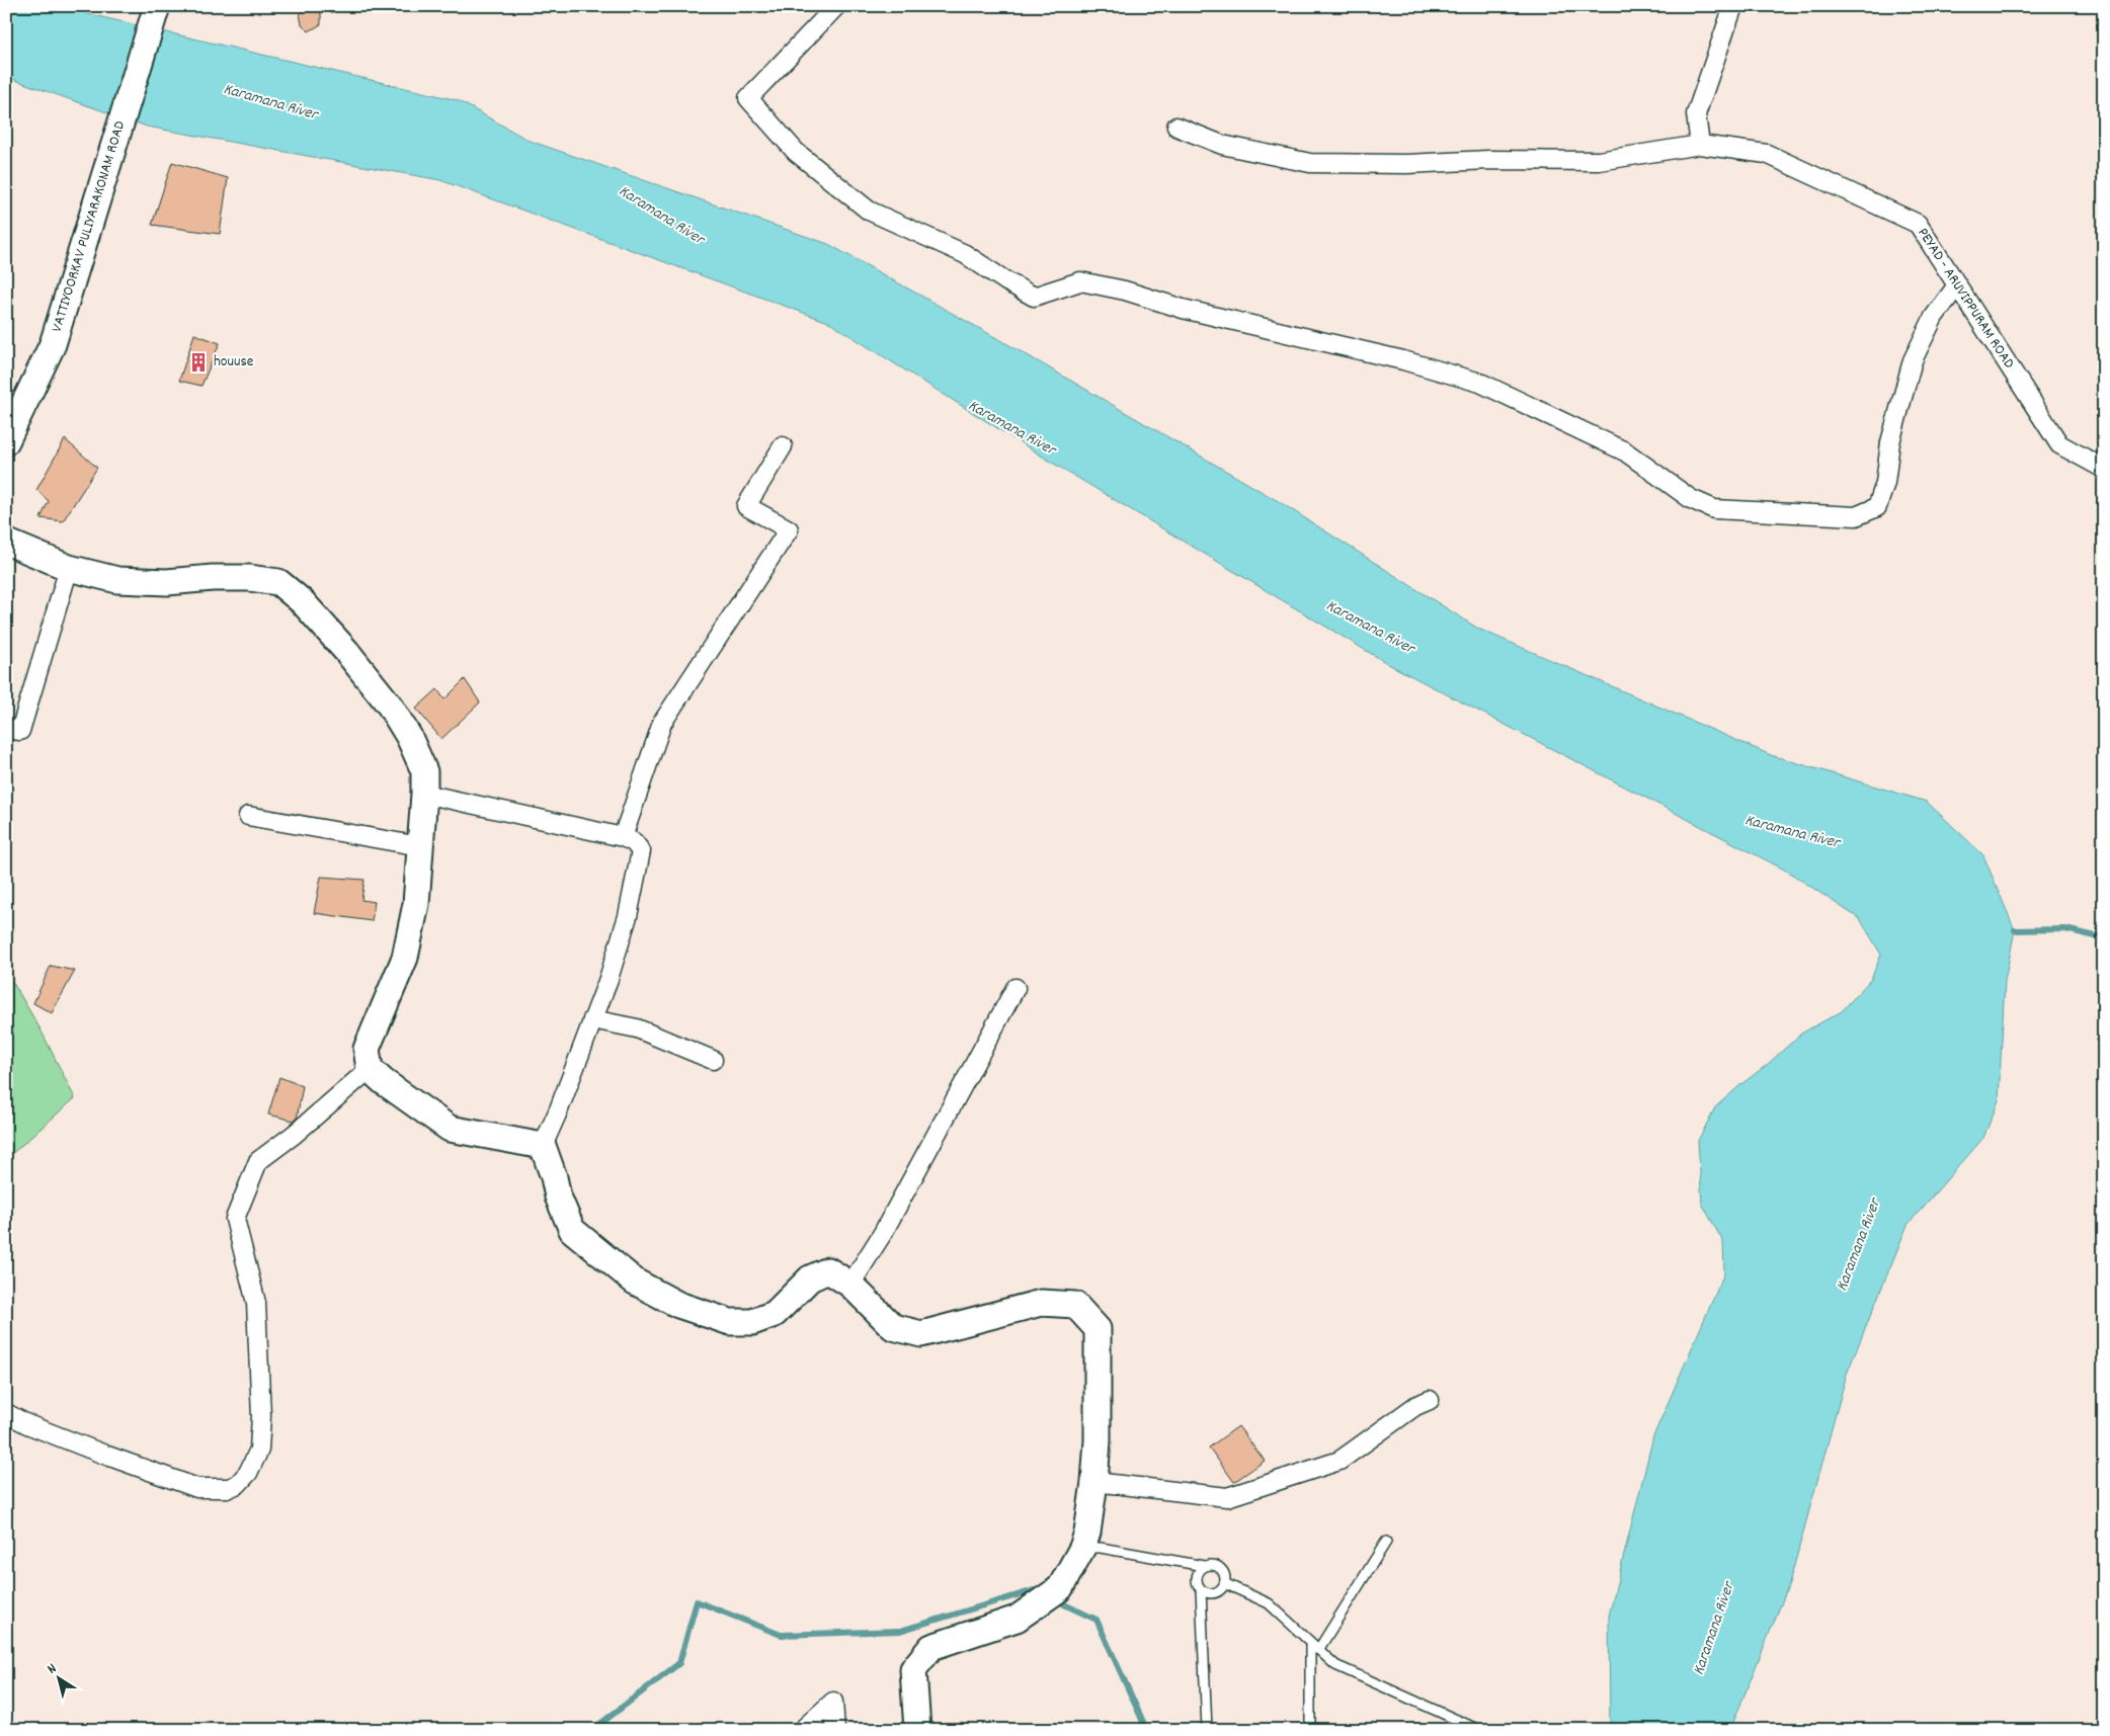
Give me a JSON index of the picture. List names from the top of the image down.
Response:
{
  "streets": {
    "street": ["VATTIYOORKAV PULIYARAKONAM ROAD", "PEYAD - ARUVIPPURAM ROAD"]
  },
  "water": ["Karamana River"],
  "places": {
    "building": ["houuse"]
  },
  "north": "top left"
}
